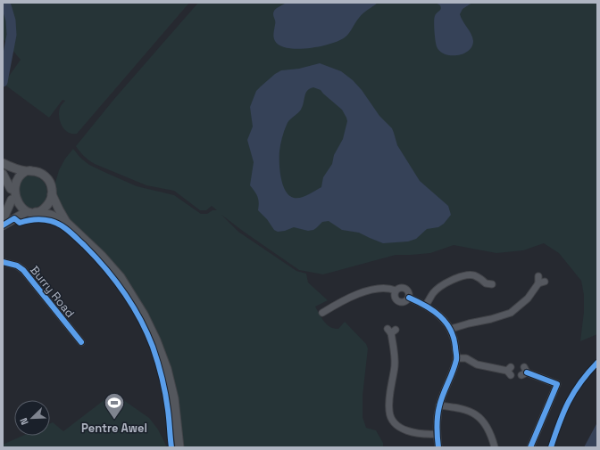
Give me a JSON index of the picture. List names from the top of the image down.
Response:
{
  "streets": {
    "street": ["Burry Road"]
  },
  "places": {
    "sports": ["Pentre Awel"]
  },
  "north": "bottom left"
}
